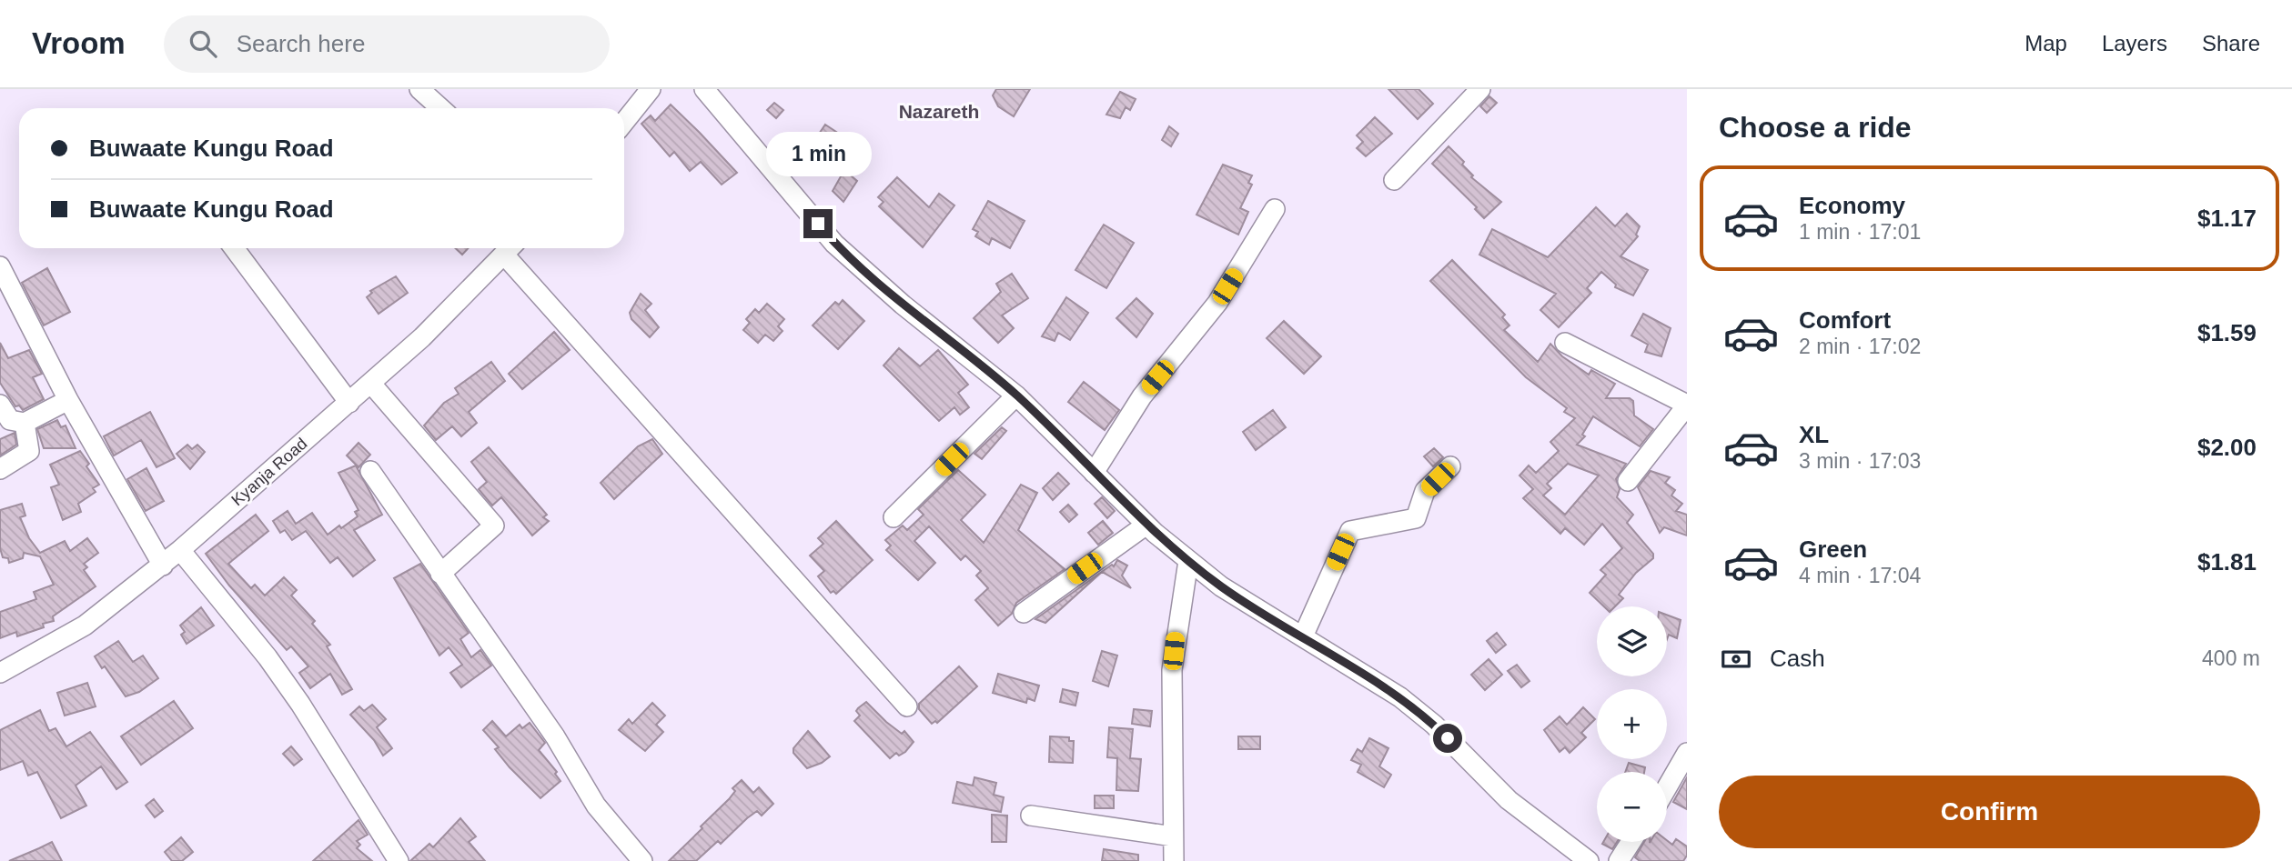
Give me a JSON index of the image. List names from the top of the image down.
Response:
{
  "streets": {
    "street": ["Kyanja Road"]
  },
  "districts": ["Nazareth"],
  "page": {
    "header": "Vroom",
    "search": "Search here",
    "nav": ["Map", "Layers", "Share"],
    "heading": "Choose a ride",
    "banner": ["Buwaate Kungu Road", "Buwaate Kungu Road"],
    "bubble": "1 min",
    "list": [
      {
        "name": "Economy",
        "note": "1 min · 17:01",
        "value": "$1.17"
      },
      {
        "name": "Comfort",
        "note": "2 min · 17:02",
        "value": "$1.59"
      },
      {
        "name": "XL",
        "note": "3 min · 17:03",
        "value": "$2.00"
      },
      {
        "name": "Green",
        "note": "4 min · 17:04",
        "value": "$1.81"
      }
    ],
    "map_buttons": ["+", "−"],
    "pay": ["Cash", "400 m"],
    "buttons": "Confirm"
  }
}
